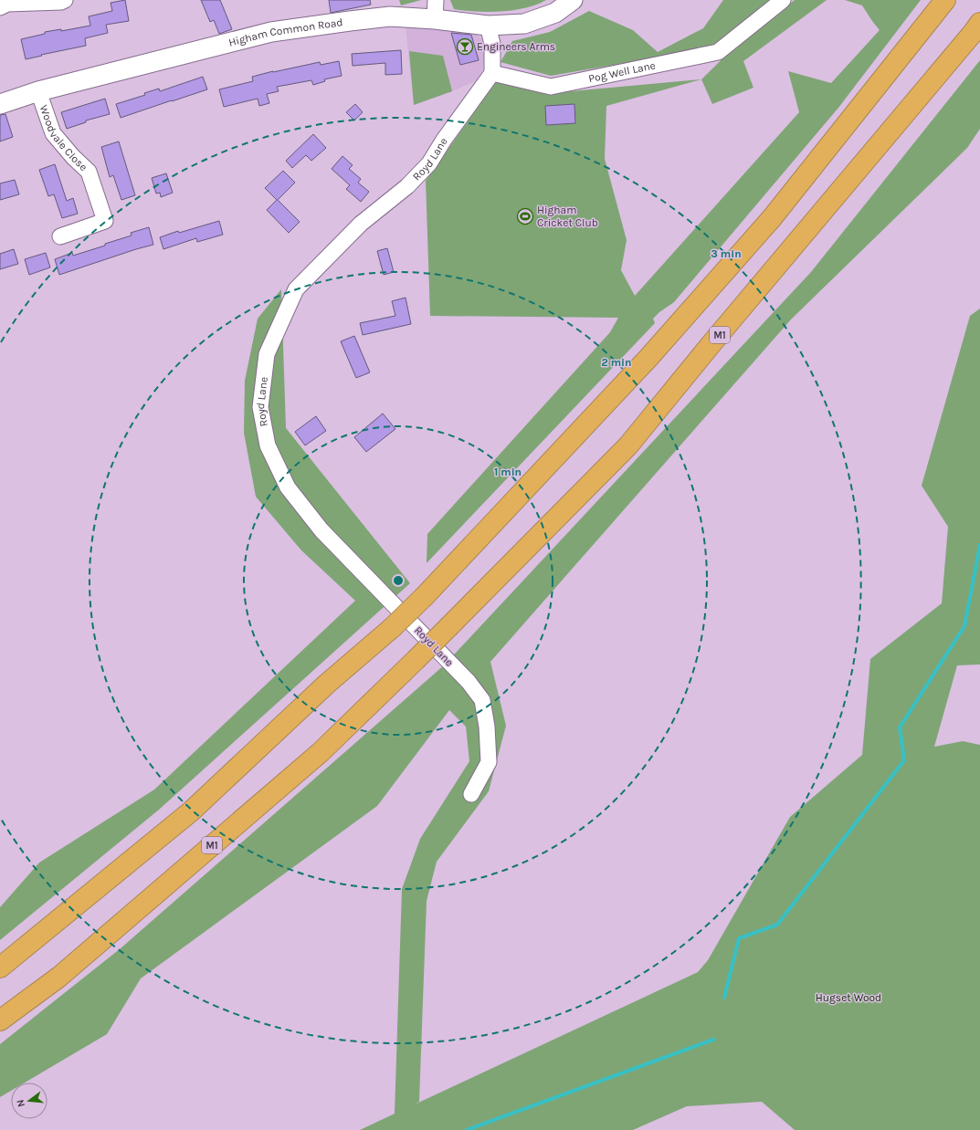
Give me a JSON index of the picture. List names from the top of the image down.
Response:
{
  "streets": {
    "highway": ["M1"],
    "street": [
      "Higham Common Road",
      "Pog Well Lane",
      "Woodvale Close",
      "Royd Lane"
    ]
  },
  "crossings": [
    ["Higham Common Road", "Woodvale Close"],
    ["Pog Well Lane", "Royd Lane"]
  ],
  "parks": ["Hugset Wood"],
  "places": {
    "bar": ["Engineers Arms"],
    "sports": ["Higham Cricket Club"]
  },
  "north": "left",
  "rings": ["3 min", "2 min", "1 min"]
}
